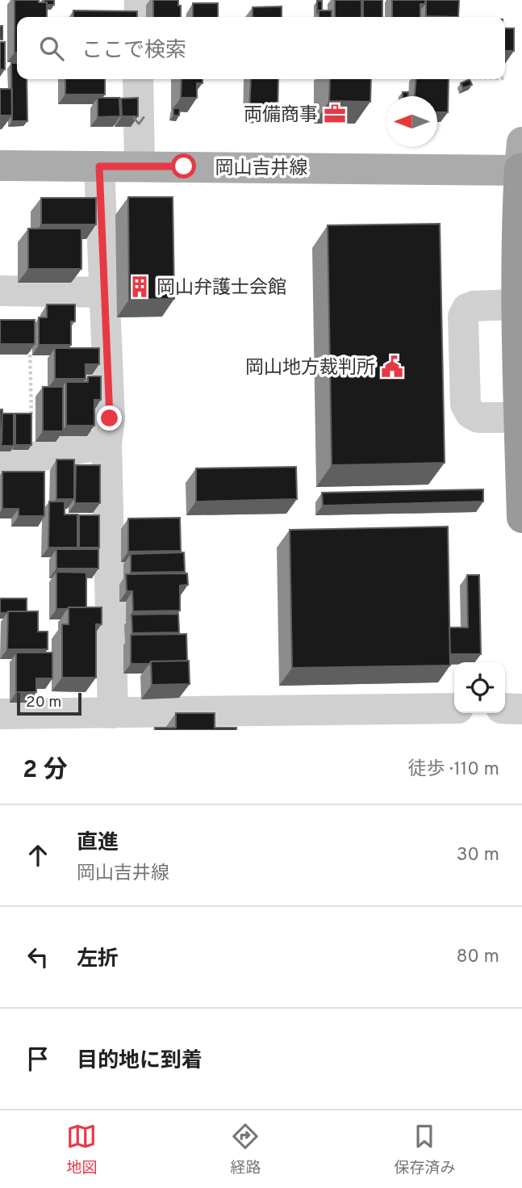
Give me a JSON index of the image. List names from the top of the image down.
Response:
{
  "streets": {
    "main road": ["岡山吉井線"]
  },
  "places": {
    "office": ["両備商事"],
    "building": ["岡山弁護士会館"],
    "public building": ["岡山地方裁判所"]
  },
  "scale_bar": "20 m",
  "north": "left",
  "page": {
    "search": "ここで検索",
    "scale": "20 m",
    "heading": ["2 分", "徒歩 · 110 m"],
    "list": [
      ["直進", "岡山吉井線", "30 m"],
      ["左折", "80 m"],
      "目的地に到着"
    ],
    "nav": ["地図", "経路", "保存済み"]
  }
}
